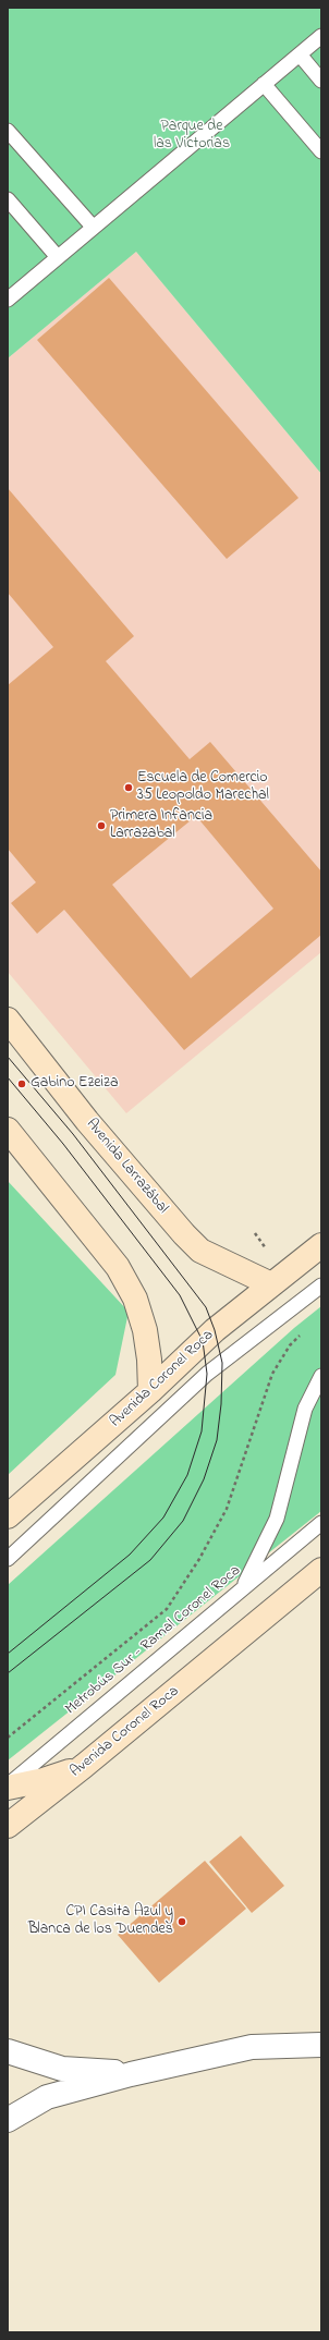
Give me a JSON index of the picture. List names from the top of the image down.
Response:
{
  "streets": {
    "main road": ["Avenida Larrazábal", "Avenida Coronel Roca"],
    "lane": ["Metrobús Sur - Ramal Coronel Roca"]
  },
  "crossings": [
    ["Avenida Larrazábal", "Avenida Coronel Roca"]
  ],
  "parks": ["Parque de las Victorias"],
  "places": [
    "Escuela de Comercio 35 Leopoldo Marechal",
    "Primera Infancia Larrazabal",
    "Gabino Ezeiza",
    "CPI Casita Azul y Blanca de los Duendes"
  ]
}
